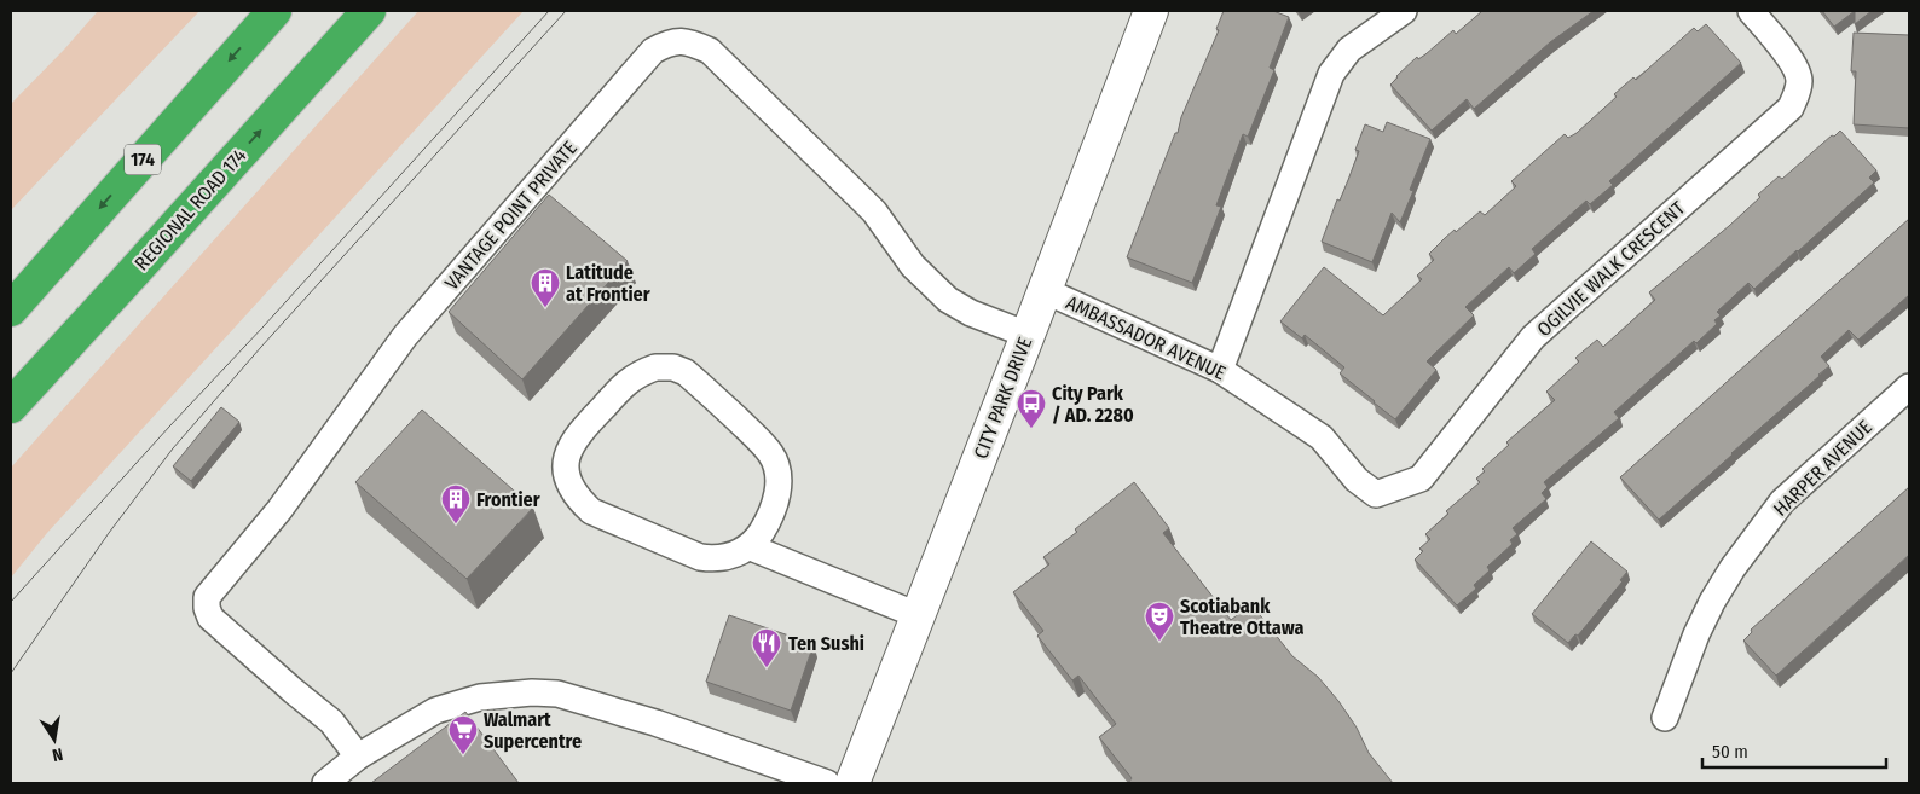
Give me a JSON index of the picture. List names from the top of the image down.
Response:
{
  "streets": {
    "highway": ["174", "REGIONAL ROAD 174"],
    "street": [
      "VANTAGE POINT PRIVATE",
      "OGILVIE WALK CRESCENT",
      "AMBASSADOR AVENUE",
      "CITY PARK DRIVE",
      "HARPER AVENUE"
    ]
  },
  "crossings": [
    ["VANTAGE POINT PRIVATE", "CITY PARK DRIVE"],
    ["OGILVIE WALK CRESCENT", "AMBASSADOR AVENUE"],
    ["AMBASSADOR AVENUE", "CITY PARK DRIVE"]
  ],
  "places": {
    "building": ["Latitude at Frontier", "Frontier"],
    "bus stop": ["City Park / AD. 2280"],
    "theatre": ["Scotiabank Theatre Ottawa"],
    "restaurant": ["Ten Sushi"],
    "supermarket": ["Walmart Supercentre"]
  },
  "scale_bar": "50 m",
  "north": "bottom"
}
